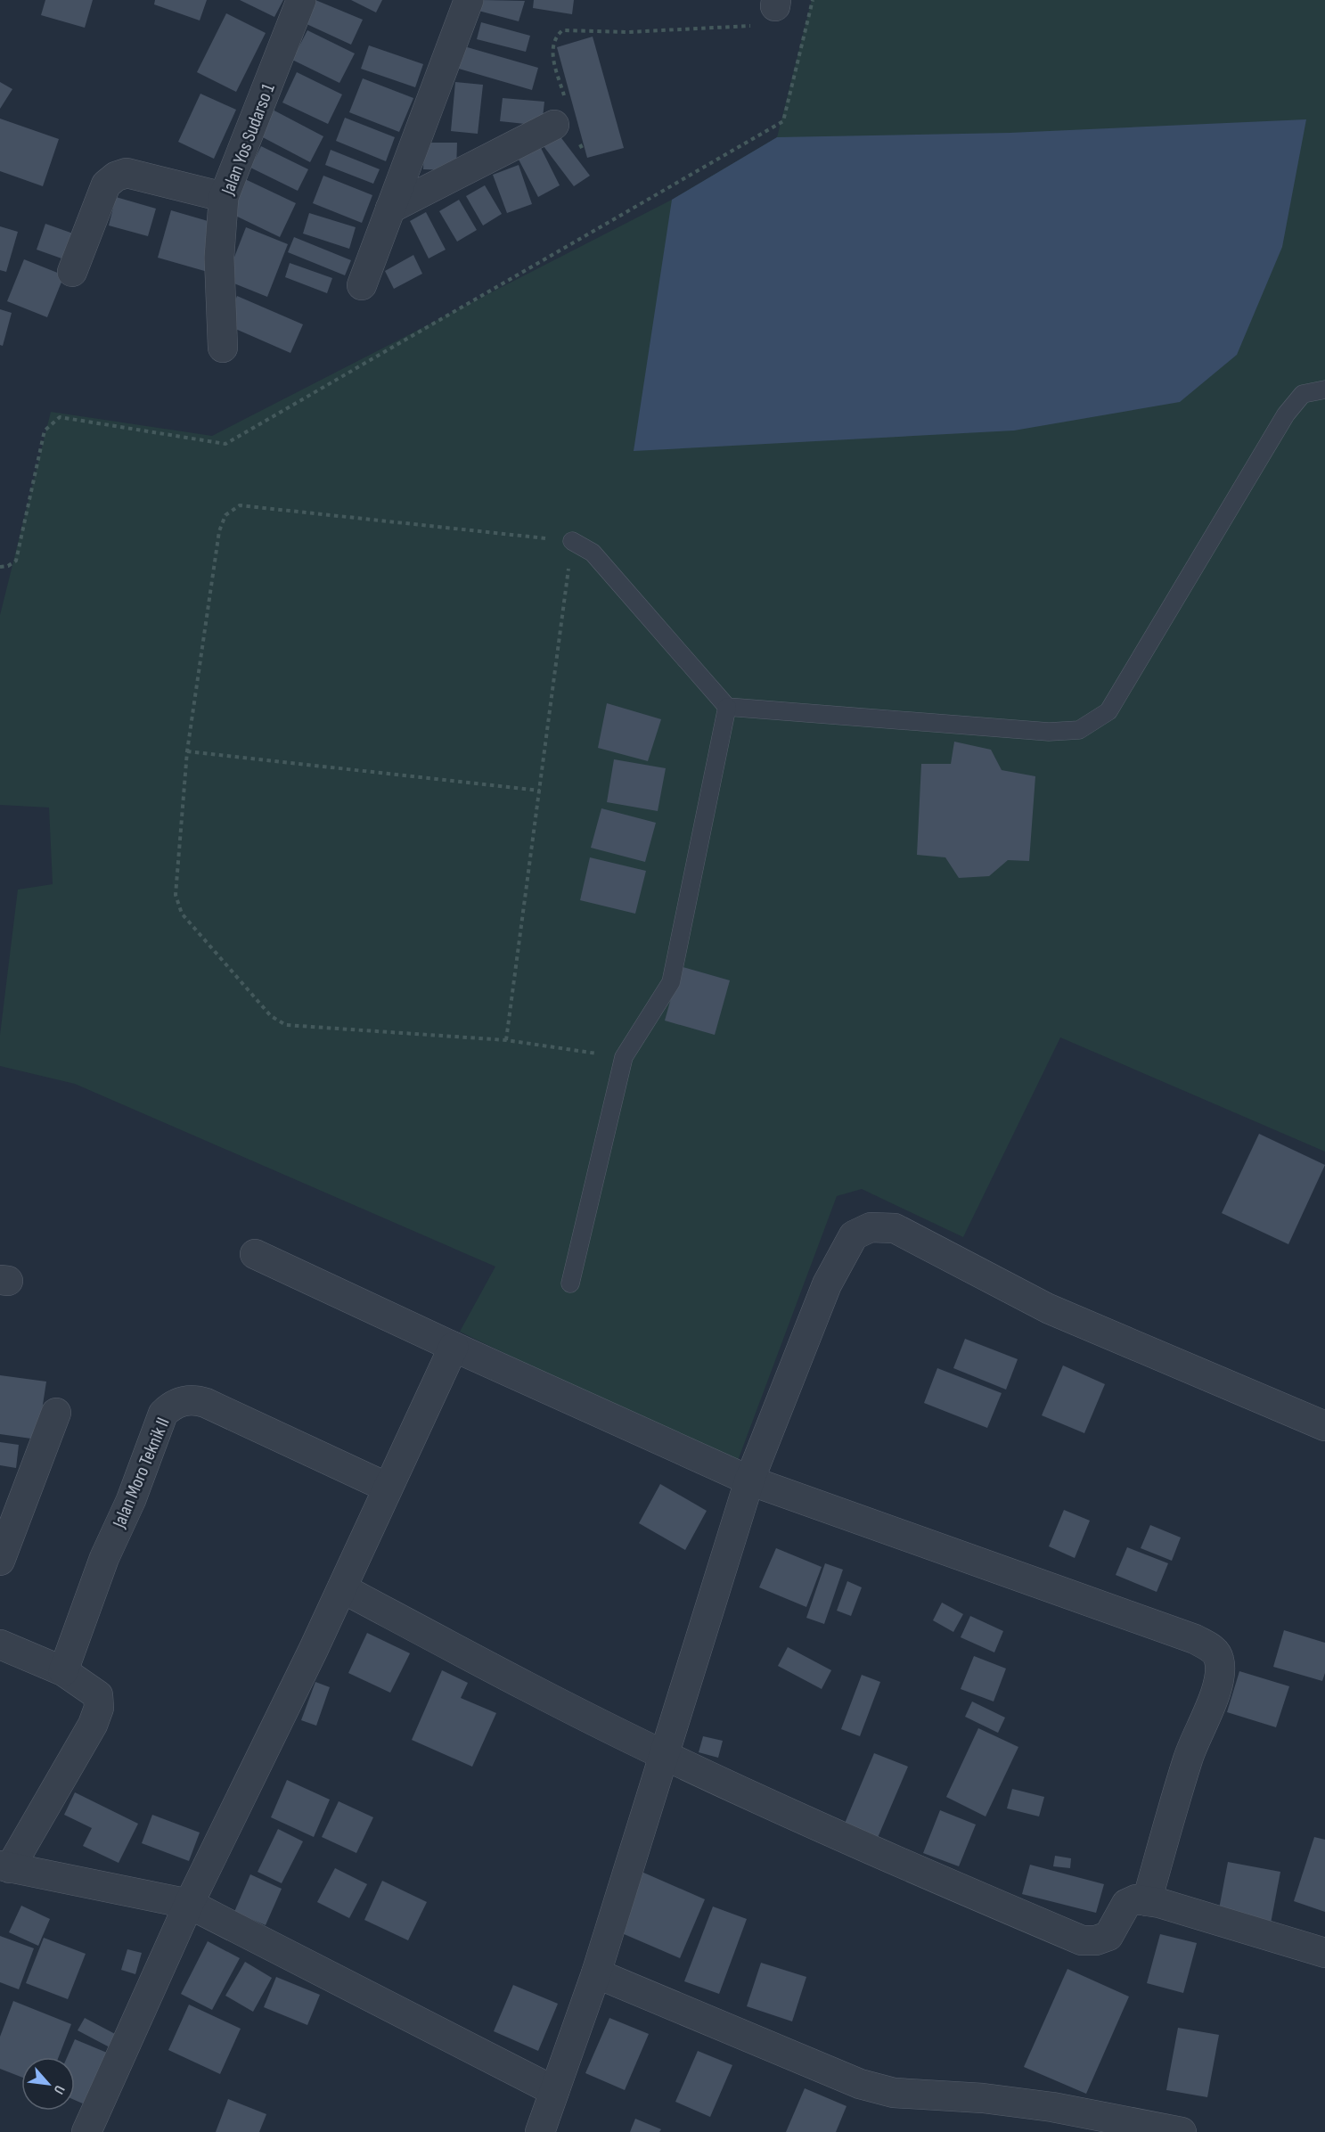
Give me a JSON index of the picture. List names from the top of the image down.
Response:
{
  "streets": {
    "street": ["Jalan Yos Sudarso 1", "Jalan Moro Teknik II"]
  },
  "north": "bottom right"
}
